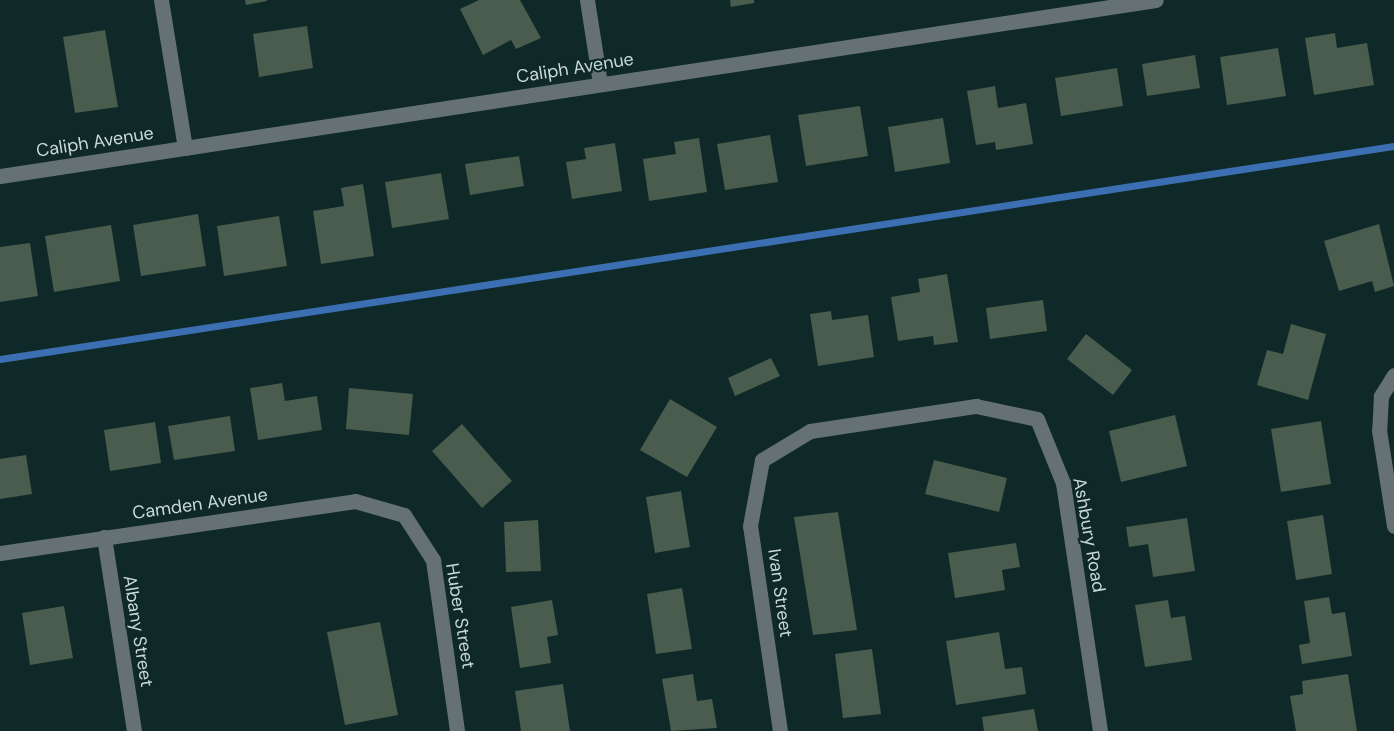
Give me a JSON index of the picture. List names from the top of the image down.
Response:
{
  "streets": {
    "street": [
      "Caliph Avenue",
      "Camden Avenue",
      "Ashbury Road",
      "Ivan Street",
      "Huber Street",
      "Albany Street"
    ]
  },
  "crossings": [
    ["Camden Avenue", "Huber Street"],
    ["Camden Avenue", "Albany Street"],
    ["Ashbury Road", "Ivan Street"]
  ]
}
